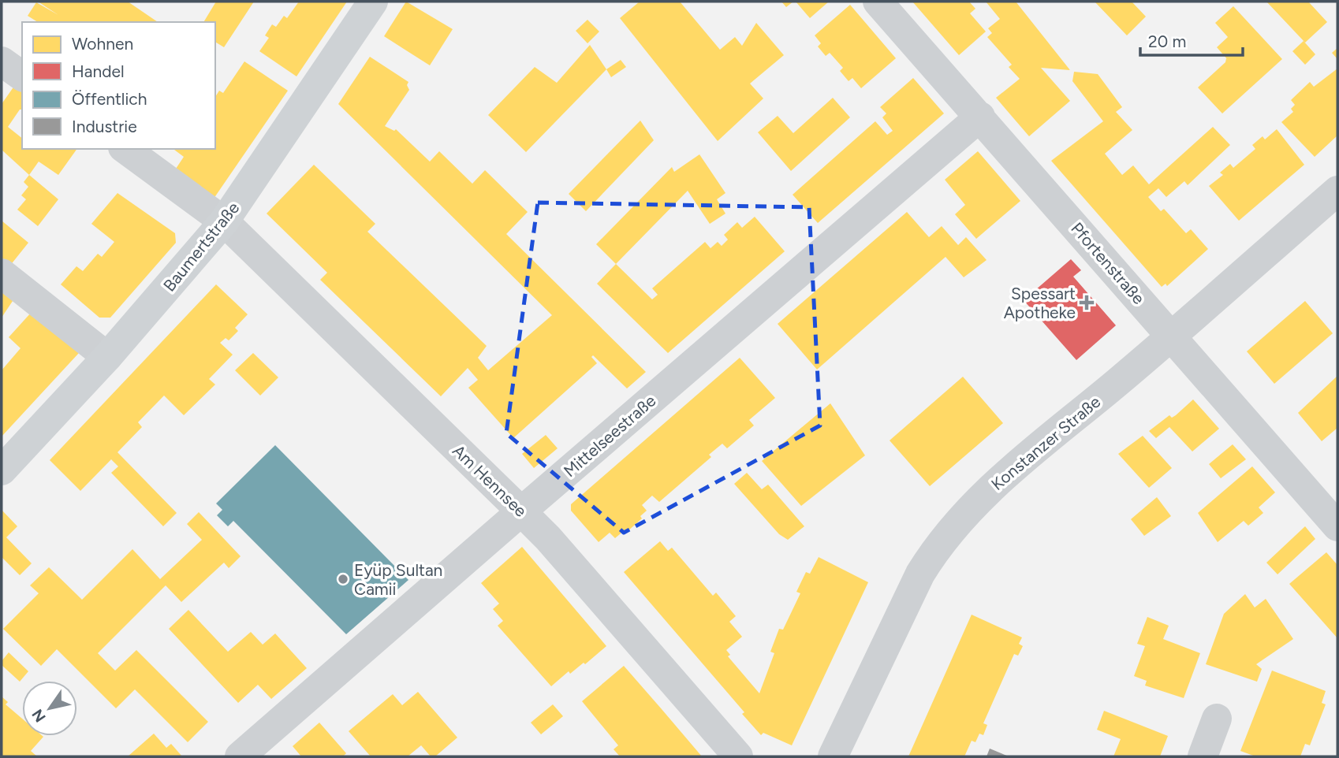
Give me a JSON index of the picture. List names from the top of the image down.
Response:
{
  "streets": {
    "street": [
      "Baumertstraße",
      "Pfortenstraße",
      "Mittelseestraße",
      "Konstanzer Straße",
      "Am Hennsee"
    ]
  },
  "crossings": [
    ["Baumertstraße", "Am Hennsee"],
    ["Pfortenstraße", "Mittelseestraße"],
    ["Pfortenstraße", "Konstanzer Straße"],
    ["Mittelseestraße", "Am Hennsee"]
  ],
  "places": {
    "health": ["Spessart Apotheke"],
    "other": ["Eyüp Sultan Camii"]
  },
  "legend": [
    "Wohnen",
    "Handel",
    "Öffentlich",
    "Industrie"
  ],
  "scale_bar": "20 m",
  "north": "bottom left"
}
